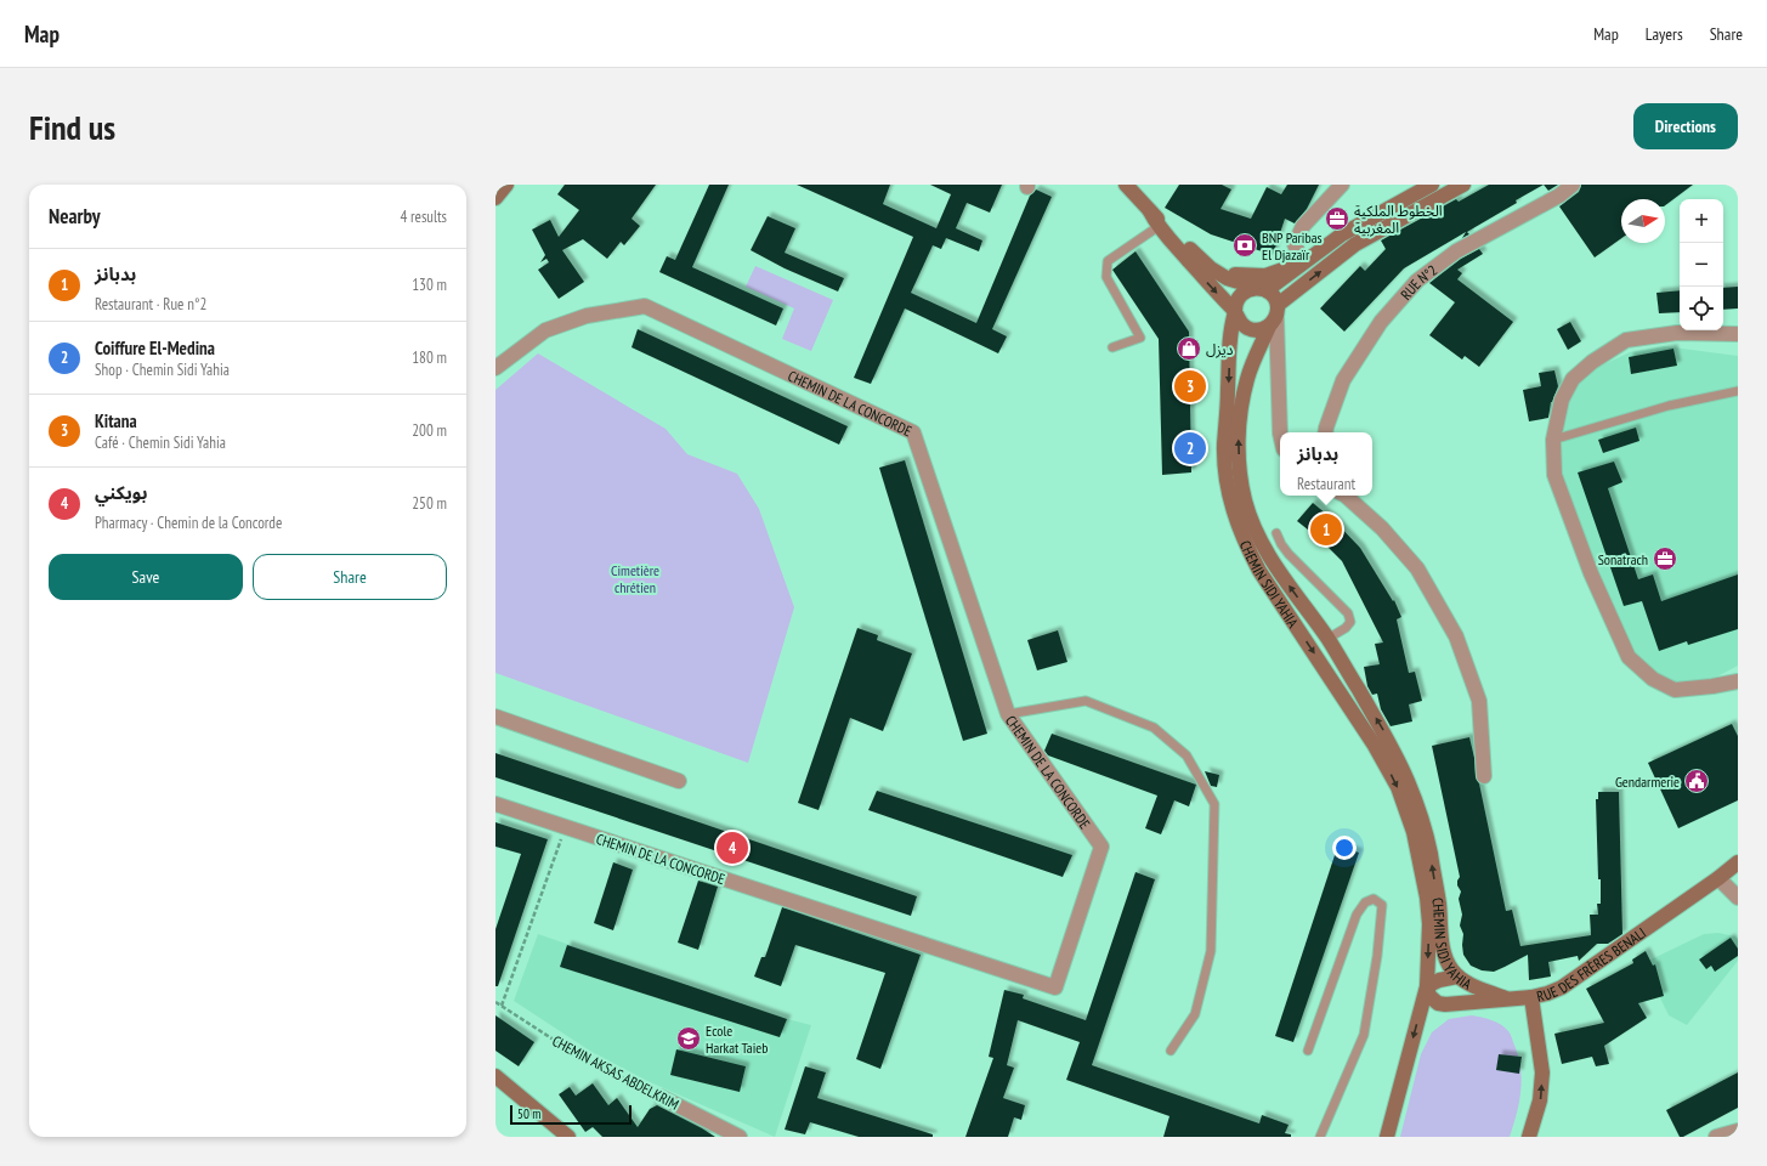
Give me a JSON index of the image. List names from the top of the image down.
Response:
{
  "streets": {
    "main road": ["CHEMIN SIDI YAHIA", "RUE DES FRÈRES BENALI"],
    "street": ["RUE N°2", "CHEMIN DE LA CONCORDE", "CHEMIN AKSAS ABDELKRIM"]
  },
  "parks": ["Cimetière chrétien"],
  "places": {
    "office": ["الخطوط الملكية المغربية", "Sonatrach"],
    "bank": ["BNP Paribas El Djazaïr"],
    "shop": ["ديزل"],
    "public building": ["Gendarmerie"],
    "school or university": ["Ecole Harkat Taieb"]
  },
  "scale_bar": "50 m",
  "north": "right",
  "page": {
    "header": "Map",
    "nav": ["Map", "Layers", "Share"],
    "buttons": [
      "Directions",
      ["Save", "Share"]
    ],
    "title": "Find us",
    "heading": ["Nearby", "4 results"],
    "map_buttons": ["+", "−"],
    "list": [
      {
        "mark": "1",
        "name": "بدبانز",
        "note": "Restaurant · Rue n°2",
        "value": "130 m"
      },
      {
        "mark": "2",
        "name": "Coiffure El-Medina",
        "note": "Shop · Chemin Sidi Yahia",
        "value": "180 m"
      },
      {
        "mark": "3",
        "name": "Kitana",
        "note": "Café · Chemin Sidi Yahia",
        "value": "200 m"
      },
      {
        "mark": "4",
        "name": "بويكني",
        "note": "Pharmacy · Chemin de la Concorde",
        "value": "250 m"
      }
    ],
    "pins": [
      "3",
      "2",
      "1",
      "4"
    ],
    "popup": ["بدبانز", "Restaurant"],
    "scale": "50 m"
  }
}
